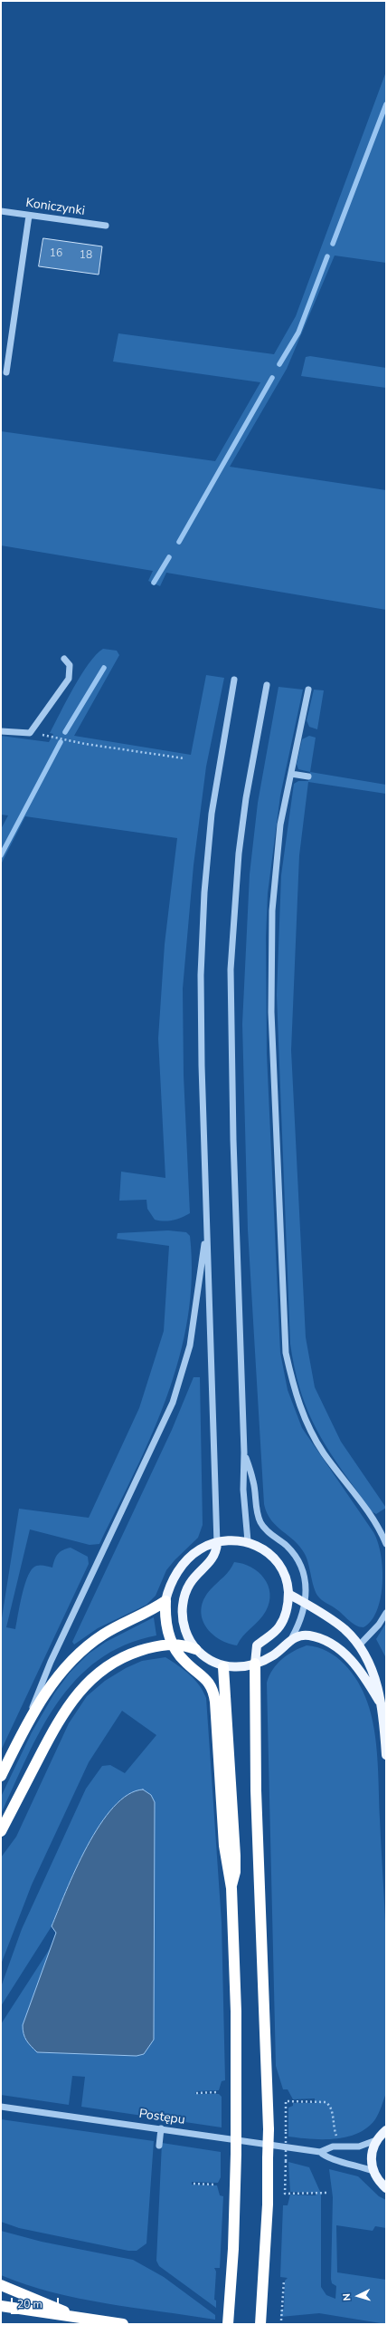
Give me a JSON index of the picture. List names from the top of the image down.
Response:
{
  "streets": {
    "street": ["Koniczynki", "Postępu"]
  },
  "house_numbers": ["16", "18"],
  "scale_bar": "20 m",
  "north": "left"
}
